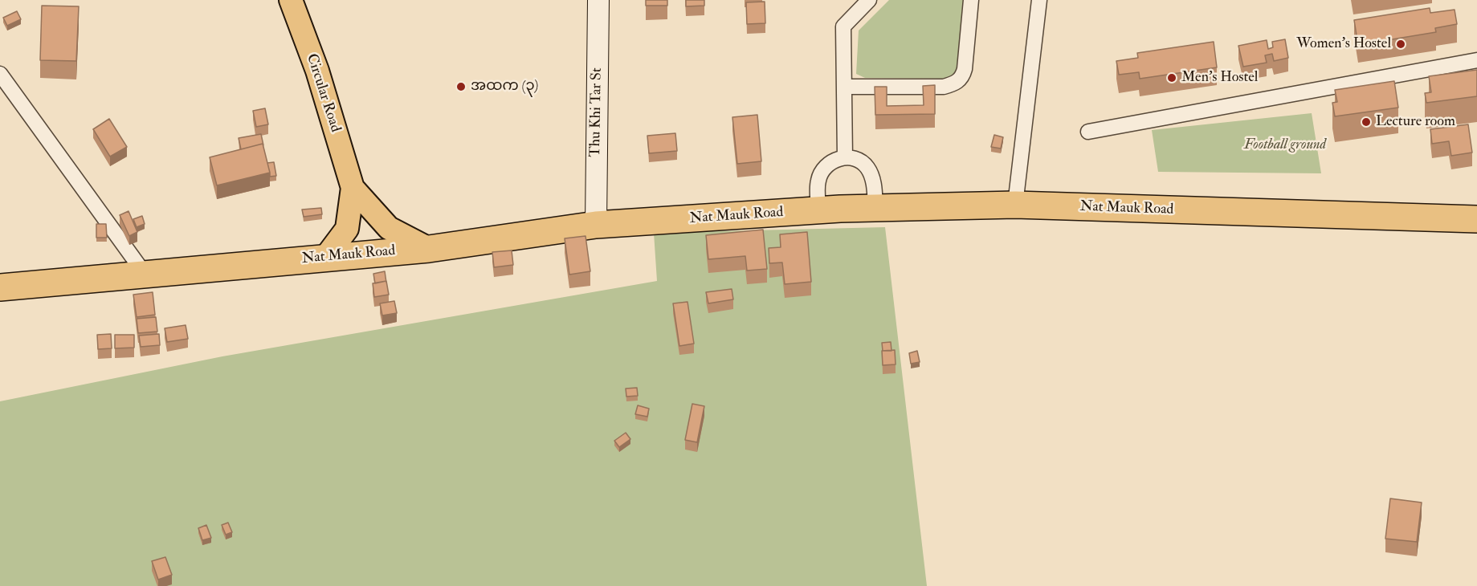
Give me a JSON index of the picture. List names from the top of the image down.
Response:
{
  "streets": {
    "highway": ["Nat Mauk Road"],
    "main road": ["Circular Road"],
    "street": ["Thu Khi Tar St"]
  },
  "crossings": [
    ["Thu Khi Tar St", "Nat Mauk Road"]
  ],
  "parks": ["Football ground"],
  "places": [
    "Women's Hostel",
    "Men's Hostel",
    "အထက (၃)",
    "Lecture room"
  ]
}
